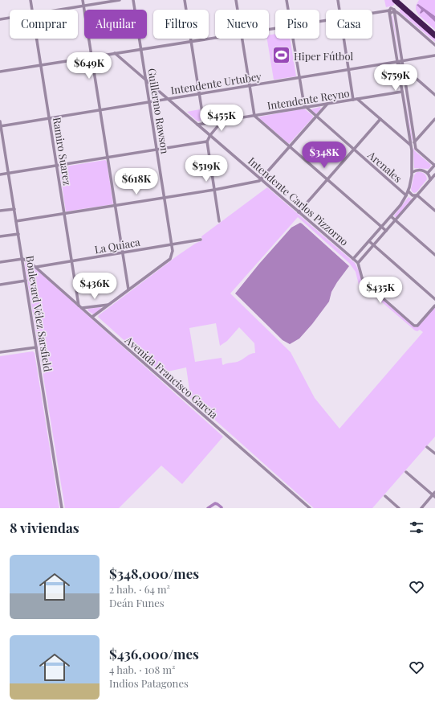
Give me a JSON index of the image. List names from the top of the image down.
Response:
{
  "streets": {
    "street": [
      "Intendente Urtubey",
      "Intendente Reyno",
      "Guillermo Rawson",
      "Ramiro Suarez",
      "Arenales",
      "Intendente Carlos Pizzorno",
      "La Quiaca",
      "Boulevard Vélez Sarsfield",
      "Avenida Francisco García"
    ]
  },
  "crossings": [
    ["Intendente Urtubey", "Guillermo Rawson"],
    ["Intendente Urtubey", "Ramiro Suarez"],
    ["Intendente Urtubey", "Intendente Carlos Pizzorno"],
    ["Intendente Urtubey", "Boulevard Vélez Sarsfield"],
    ["Intendente Reyno", "Arenales"],
    ["Intendente Reyno", "Intendente Carlos Pizzorno"],
    ["Guillermo Rawson", "Intendente Carlos Pizzorno"],
    ["Guillermo Rawson", "La Quiaca"],
    ["Guillermo Rawson", "Avenida Francisco García"],
    ["Ramiro Suarez", "La Quiaca"],
    ["Ramiro Suarez", "Avenida Francisco García"],
    ["La Quiaca", "Avenida Francisco García"],
    ["Boulevard Vélez Sarsfield", "Avenida Francisco García"]
  ],
  "places": {
    "sports": ["Hiper Fútbol"]
  },
  "page": {
    "chip": [
      "Comprar",
      "Alquilar",
      "Filtros",
      "Nuevo",
      "Piso",
      "Casa"
    ],
    "price": [
      "$649K",
      "$759K",
      "$455K",
      "$348K",
      "$519K",
      "$618K",
      "$436K",
      "$435K"
    ],
    "heading": "8 viviendas",
    "list": [
      {
        "name": "$348,000/mes",
        "note": "2 hab. · 64 m² · Deán Funes"
      },
      {
        "name": "$436,000/mes",
        "note": "4 hab. · 108 m² · Indios Patagones"
      }
    ]
  }
}
